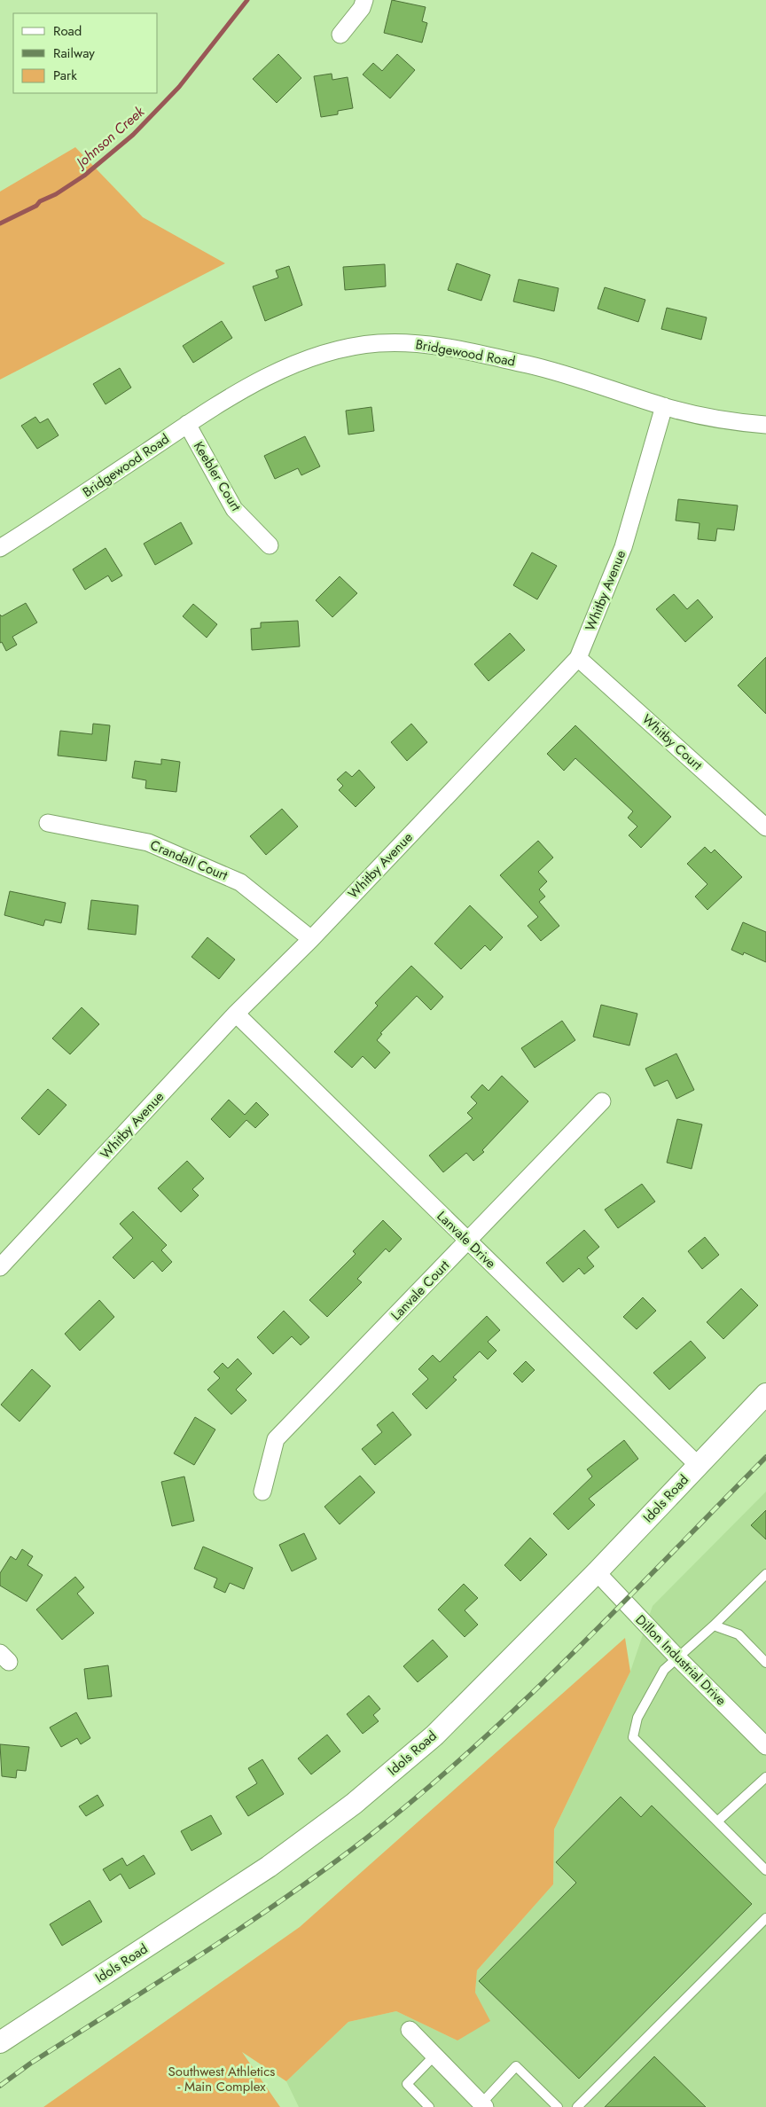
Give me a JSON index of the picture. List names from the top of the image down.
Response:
{
  "streets": {
    "street": [
      "Bridgewood Road",
      "Keebler Court",
      "Whitby Avenue",
      "Whitby Court",
      "Crandall Court",
      "Lanvale Drive",
      "Lanvale Court",
      "Idols Road",
      "Dillon Industrial Drive"
    ]
  },
  "crossings": [
    ["Bridgewood Road", "Keebler Court"],
    ["Bridgewood Road", "Whitby Avenue"],
    ["Whitby Avenue", "Whitby Court"],
    ["Whitby Avenue", "Crandall Court"],
    ["Whitby Avenue", "Lanvale Drive"],
    ["Lanvale Drive", "Lanvale Court"],
    ["Lanvale Drive", "Idols Road"],
    ["Idols Road", "Dillon Industrial Drive"]
  ],
  "water": ["Johnson Creek"],
  "parks": ["Southwest Athletics - Main Complex"],
  "legend": ["Road", "Railway", "Park"]
}
